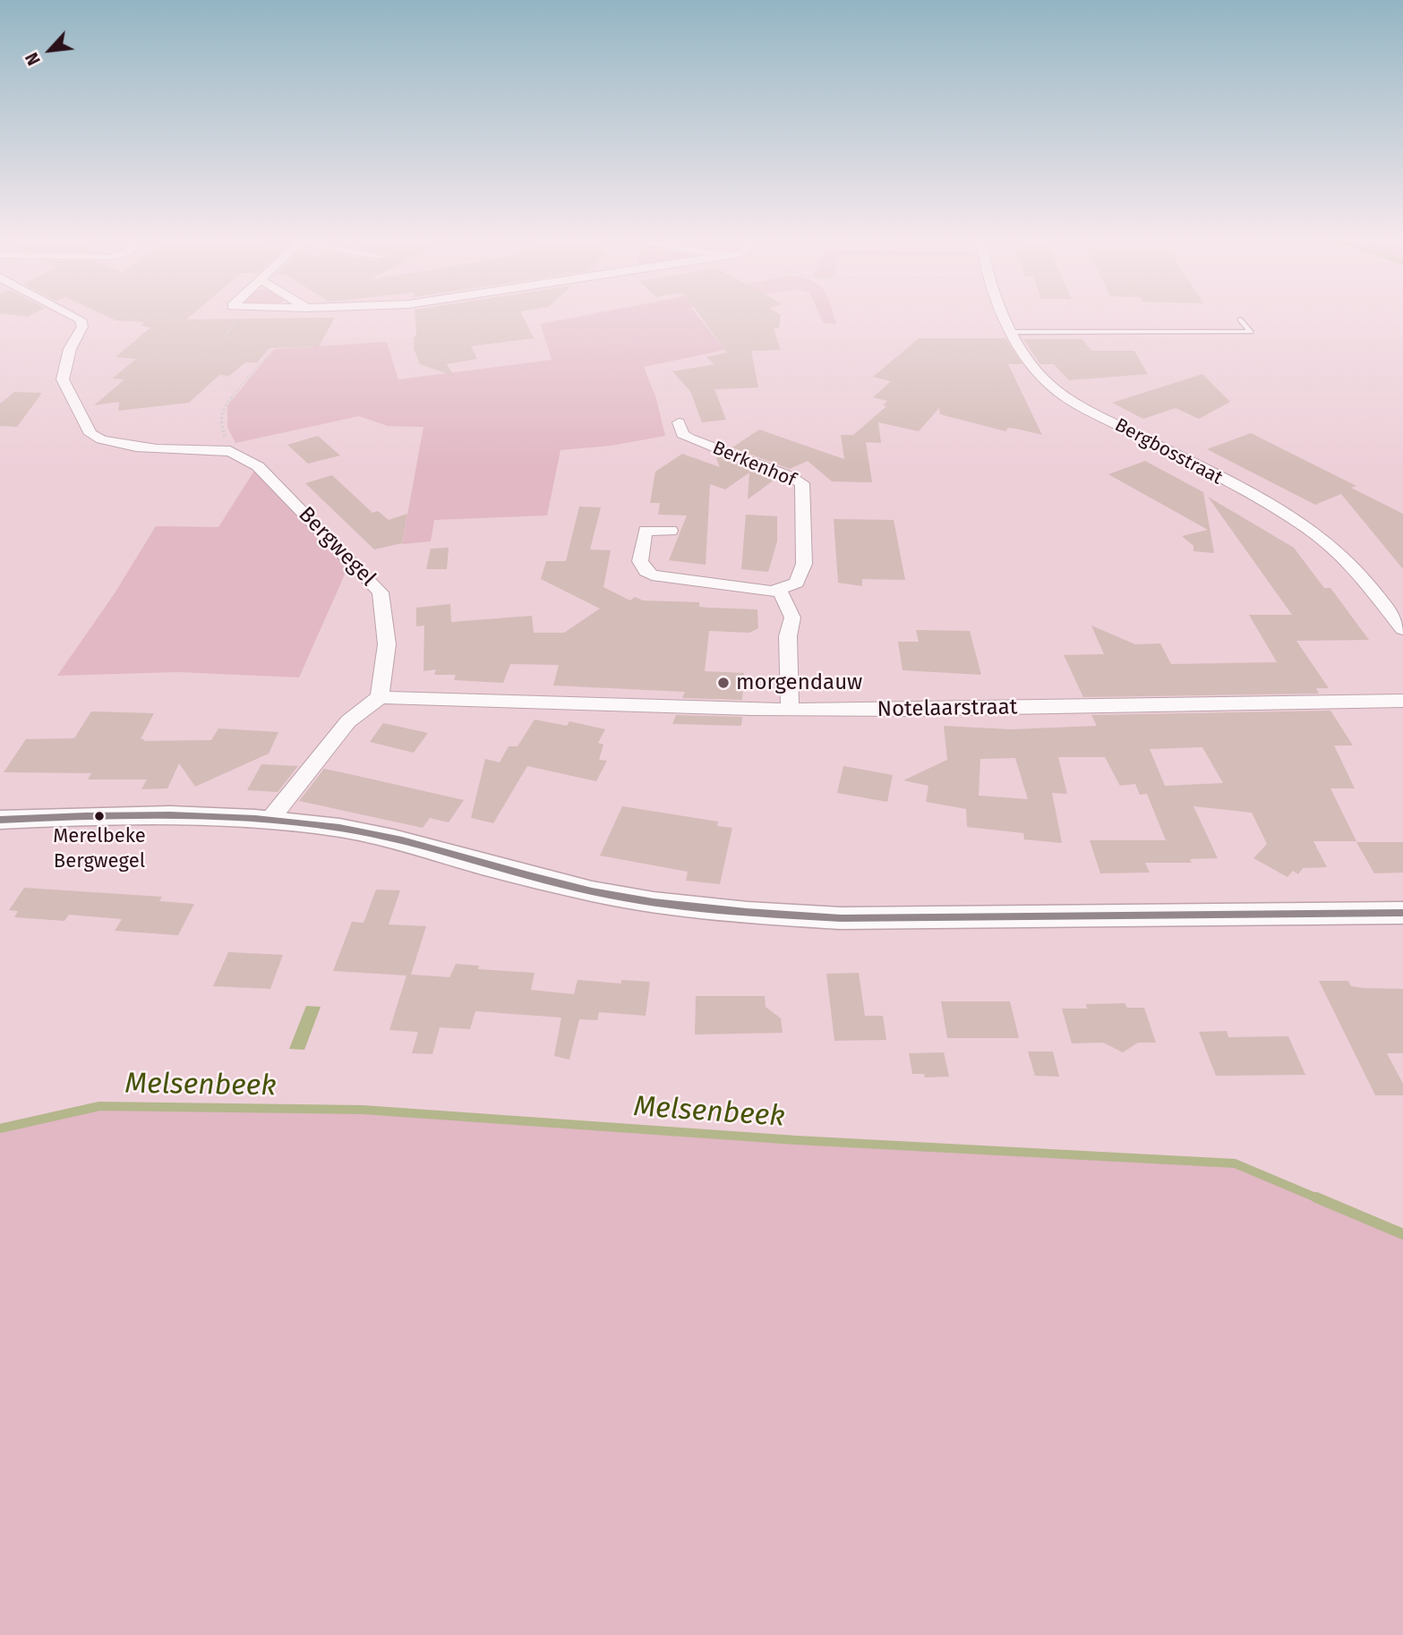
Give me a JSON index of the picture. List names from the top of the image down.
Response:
{
  "streets": {
    "street": [
      "Bergbosstraat",
      "Berkenhof",
      "Bergwegel",
      "Notelaarstraat"
    ]
  },
  "crossings": [
    ["Bergwegel", "Notelaarstraat"]
  ],
  "water": ["Melsenbeek"],
  "places": ["morgendauw", "Merelbeke Bergwegel"],
  "north": "bottom left"
}
